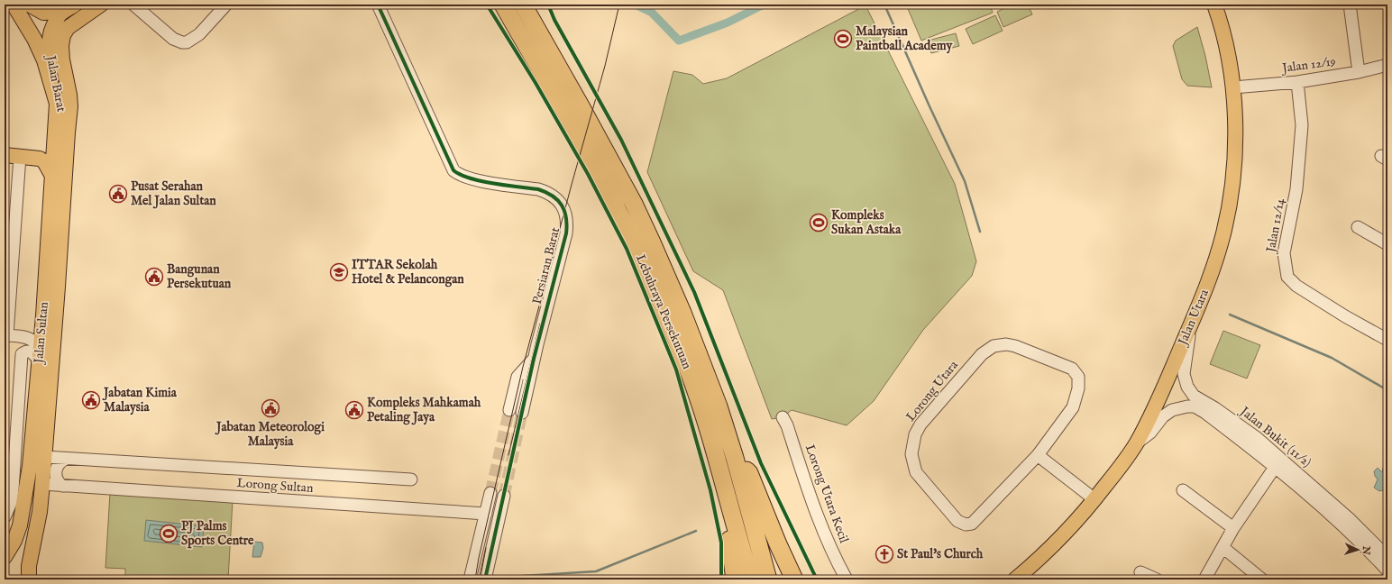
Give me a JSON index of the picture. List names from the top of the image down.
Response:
{
  "streets": {
    "highway": ["Lebuhraya Persekutuan"],
    "main road": ["Jalan Barat", "Jalan Utara", "Jalan Sultan"],
    "street": [
      "Jalan 12/19",
      "Jalan 12/14",
      "Persiaran Barat",
      "Lorong Utara",
      "Jalan Bukit (11/2)",
      "Lorong Sultan",
      "Lorong Utara Kecil"
    ]
  },
  "crossings": [
    ["Jalan 12/19", "Jalan 12/14"],
    ["Jalan 12/19", "Jalan Utara"],
    ["Jalan Barat", "Jalan Sultan"],
    ["Jalan Utara", "Jalan Bukit (11/2)"],
    ["Jalan Sultan", "Lorong Sultan"]
  ],
  "places": {
    "sports": ["Malaysian Paintball Academy", "Kompleks Sukan Astaka", "PJ Palms Sports Centre"],
    "public building": [
      "Pusat Serahan Mel Jalan Sultan",
      "Bangunan Persekutuan",
      "Jabatan Kimia Malaysia",
      "Jabatan Meteorologi Malaysia",
      "Kompleks Mahkamah Petaling Jaya"
    ],
    "school or university": ["ITTAR Sekolah Hotel & Pelancongan"],
    "church": ["St Paul's Church"]
  },
  "north": "right"
}
